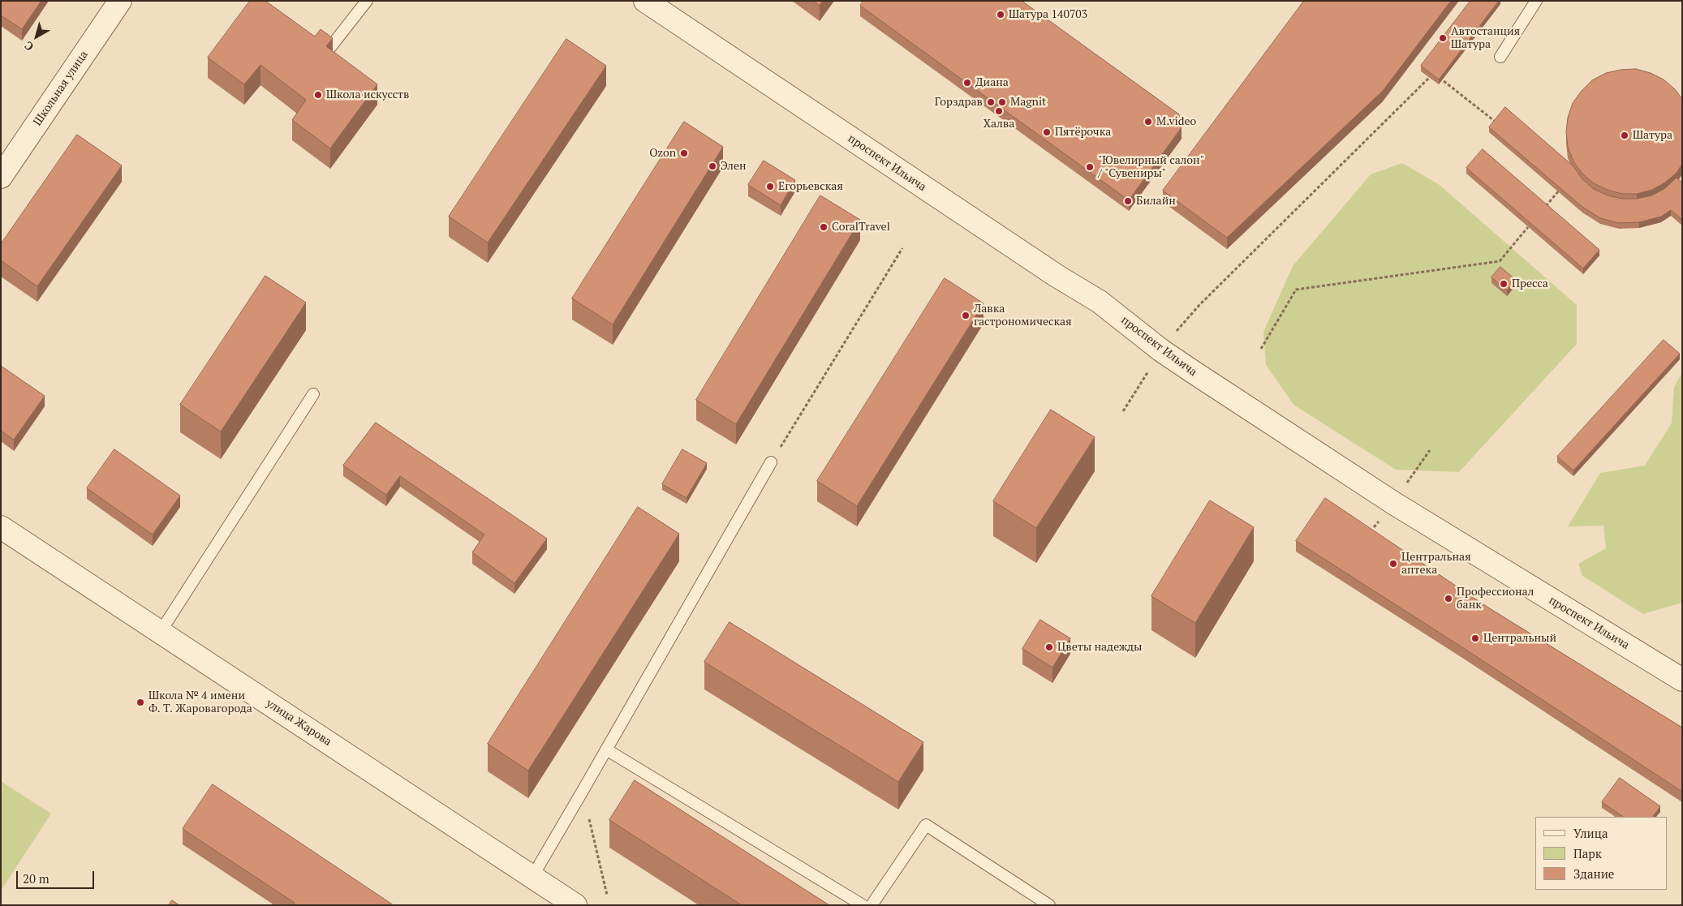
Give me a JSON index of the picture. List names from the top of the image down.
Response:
{
  "streets": {
    "street": ["Школьная улица", "проспект Ильича", "улица Жарова"]
  },
  "places": [
    "Шатура 140703",
    "Автостанция Шатура",
    "Диана",
    "Школа искусств",
    "Горздрав",
    "Magnit",
    "Халва",
    "M.video",
    "Пятёрочка",
    "Шатура",
    "Ozon",
    "Элен",
    "\"Ювелирный салон\" / \"Сувениры\"",
    "Егорьевская",
    "Билайн",
    "CoralTravel",
    "Пресса",
    "Лавка гастрономическая",
    "Центральная аптека",
    "Профессионал банк",
    "Центральный",
    "Цветы надежды",
    "Школа № 4 имени Ф. Т. Жаровагорода"
  ],
  "legend": ["Улица", "Парк", "Здание"],
  "scale_bar": "20 m",
  "north": "bottom left"
}
